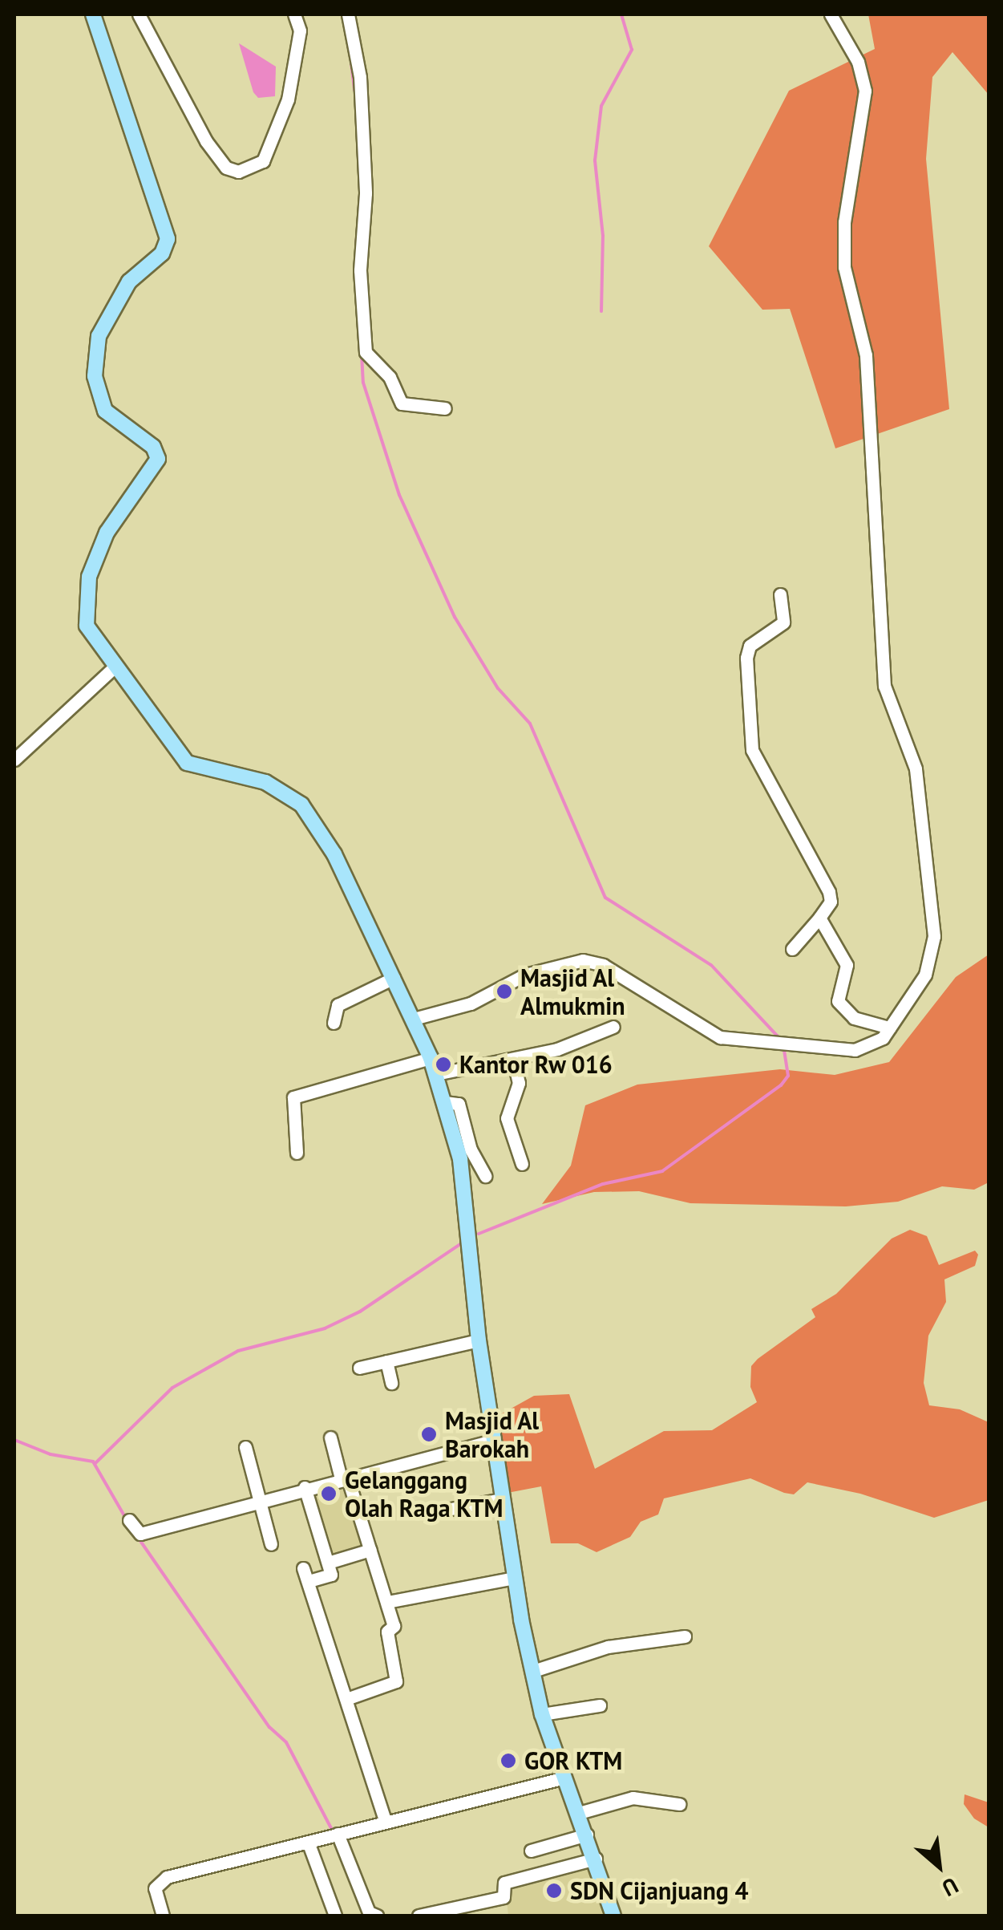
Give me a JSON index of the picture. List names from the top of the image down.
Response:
{
  "places": [
    "Masjid Al Almukmin",
    "Kantor Rw 016",
    "Masjid Al Barokah",
    "Gelanggang Olah Raga KTM",
    "GOR KTM",
    "SDN Cijanjuang 4"
  ],
  "north": "bottom right"
}
